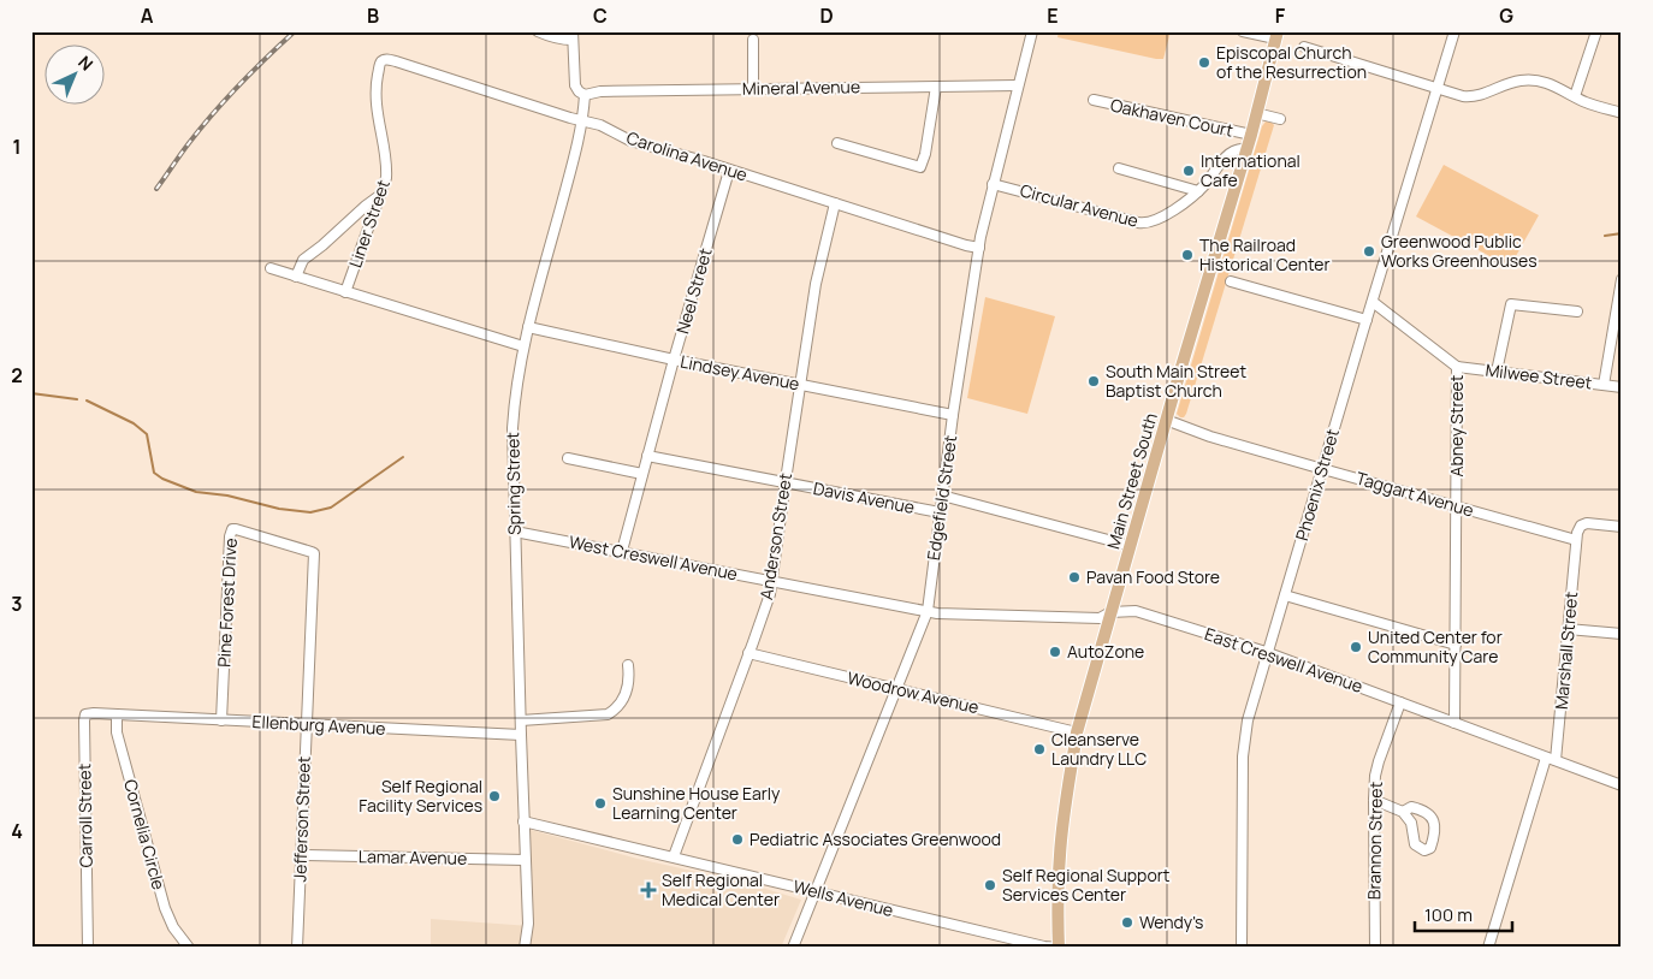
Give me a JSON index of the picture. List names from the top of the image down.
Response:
{
  "streets": {
    "main road": ["Main Street South"],
    "street": [
      "Mineral Avenue",
      "Oakhaven Court",
      "Carolina Avenue",
      "Circular Avenue",
      "Liner Street",
      "Neel Street",
      "Lindsey Avenue",
      "Milwee Street",
      "Abney Street",
      "Spring Street",
      "Phoenix Street",
      "Taggart Avenue",
      "Davis Avenue",
      "Edgefield Street",
      "Anderson Street",
      "West Creswell Avenue",
      "Pine Forest Drive",
      "Marshall Street",
      "East Creswell Avenue",
      "Woodrow Avenue",
      "Ellenburg Avenue",
      "Carroll Street",
      "Jefferson Street",
      "Cornelia Circle",
      "Brannon Street",
      "Lamar Avenue",
      "Wells Avenue"
    ]
  },
  "crossings": [
    ["Mineral Avenue", "Spring Street"],
    ["Mineral Avenue", "Edgefield Street"],
    ["Oakhaven Court", "Main Street South"],
    ["Carolina Avenue", "Liner Street"],
    ["Carolina Avenue", "Neel Street"],
    ["Carolina Avenue", "Spring Street"],
    ["Carolina Avenue", "Edgefield Street"],
    ["Carolina Avenue", "Anderson Street"],
    ["Circular Avenue", "Main Street South"],
    ["Circular Avenue", "Edgefield Street"],
    ["Neel Street", "Lindsey Avenue"],
    ["Neel Street", "Davis Avenue"],
    ["Neel Street", "West Creswell Avenue"],
    ["Lindsey Avenue", "Spring Street"],
    ["Lindsey Avenue", "Edgefield Street"],
    ["Lindsey Avenue", "Anderson Street"],
    ["Milwee Street", "Abney Street"],
    ["Abney Street", "Taggart Avenue"],
    ["Abney Street", "East Creswell Avenue"],
    ["Main Street South", "Taggart Avenue"],
    ["Main Street South", "West Creswell Avenue"],
    ["Main Street South", "East Creswell Avenue"],
    ["Main Street South", "Woodrow Avenue"],
    ["Main Street South", "Wells Avenue"],
    ["Spring Street", "West Creswell Avenue"],
    ["Spring Street", "Ellenburg Avenue"],
    ["Spring Street", "Lamar Avenue"],
    ["Spring Street", "Wells Avenue"],
    ["Phoenix Street", "Taggart Avenue"],
    ["Phoenix Street", "East Creswell Avenue"],
    ["Taggart Avenue", "Marshall Street"],
    ["Davis Avenue", "Edgefield Street"],
    ["Davis Avenue", "Anderson Street"],
    ["Edgefield Street", "West Creswell Avenue"],
    ["Edgefield Street", "Woodrow Avenue"],
    ["Edgefield Street", "Wells Avenue"],
    ["Anderson Street", "West Creswell Avenue"],
    ["Anderson Street", "Woodrow Avenue"],
    ["Anderson Street", "Wells Avenue"],
    ["West Creswell Avenue", "East Creswell Avenue"],
    ["Pine Forest Drive", "Ellenburg Avenue"],
    ["Pine Forest Drive", "Jefferson Street"],
    ["Marshall Street", "East Creswell Avenue"],
    ["East Creswell Avenue", "Brannon Street"],
    ["Ellenburg Avenue", "Carroll Street"],
    ["Ellenburg Avenue", "Jefferson Street"],
    ["Ellenburg Avenue", "Cornelia Circle"],
    ["Carroll Street", "Cornelia Circle"],
    ["Jefferson Street", "Lamar Avenue"]
  ],
  "places": {
    "other": [
      "Episcopal Church of the Resurrection",
      "International Cafe",
      "Greenwood Public Works Greenhouses",
      "The Railroad Historical Center",
      "South Main Street Baptist Church",
      "Pavan Food Store",
      "United Center for Community Care",
      "AutoZone",
      "Cleanserve Laundry LLC",
      "Self Regional Facility Services",
      "Sunshine House Early Learning Center",
      "Pediatric Associates Greenwood",
      "Self Regional Support Services Center",
      "Wendy's"
    ],
    "health": ["Self Regional Medical Center"]
  },
  "scale_bar": "100 m",
  "north": "top right",
  "grid": {
    "columns": [
      "A",
      "B",
      "C",
      "D",
      "E",
      "F",
      "G"
    ],
    "rows": [
      "1",
      "2",
      "3",
      "4"
    ]
  }
}
